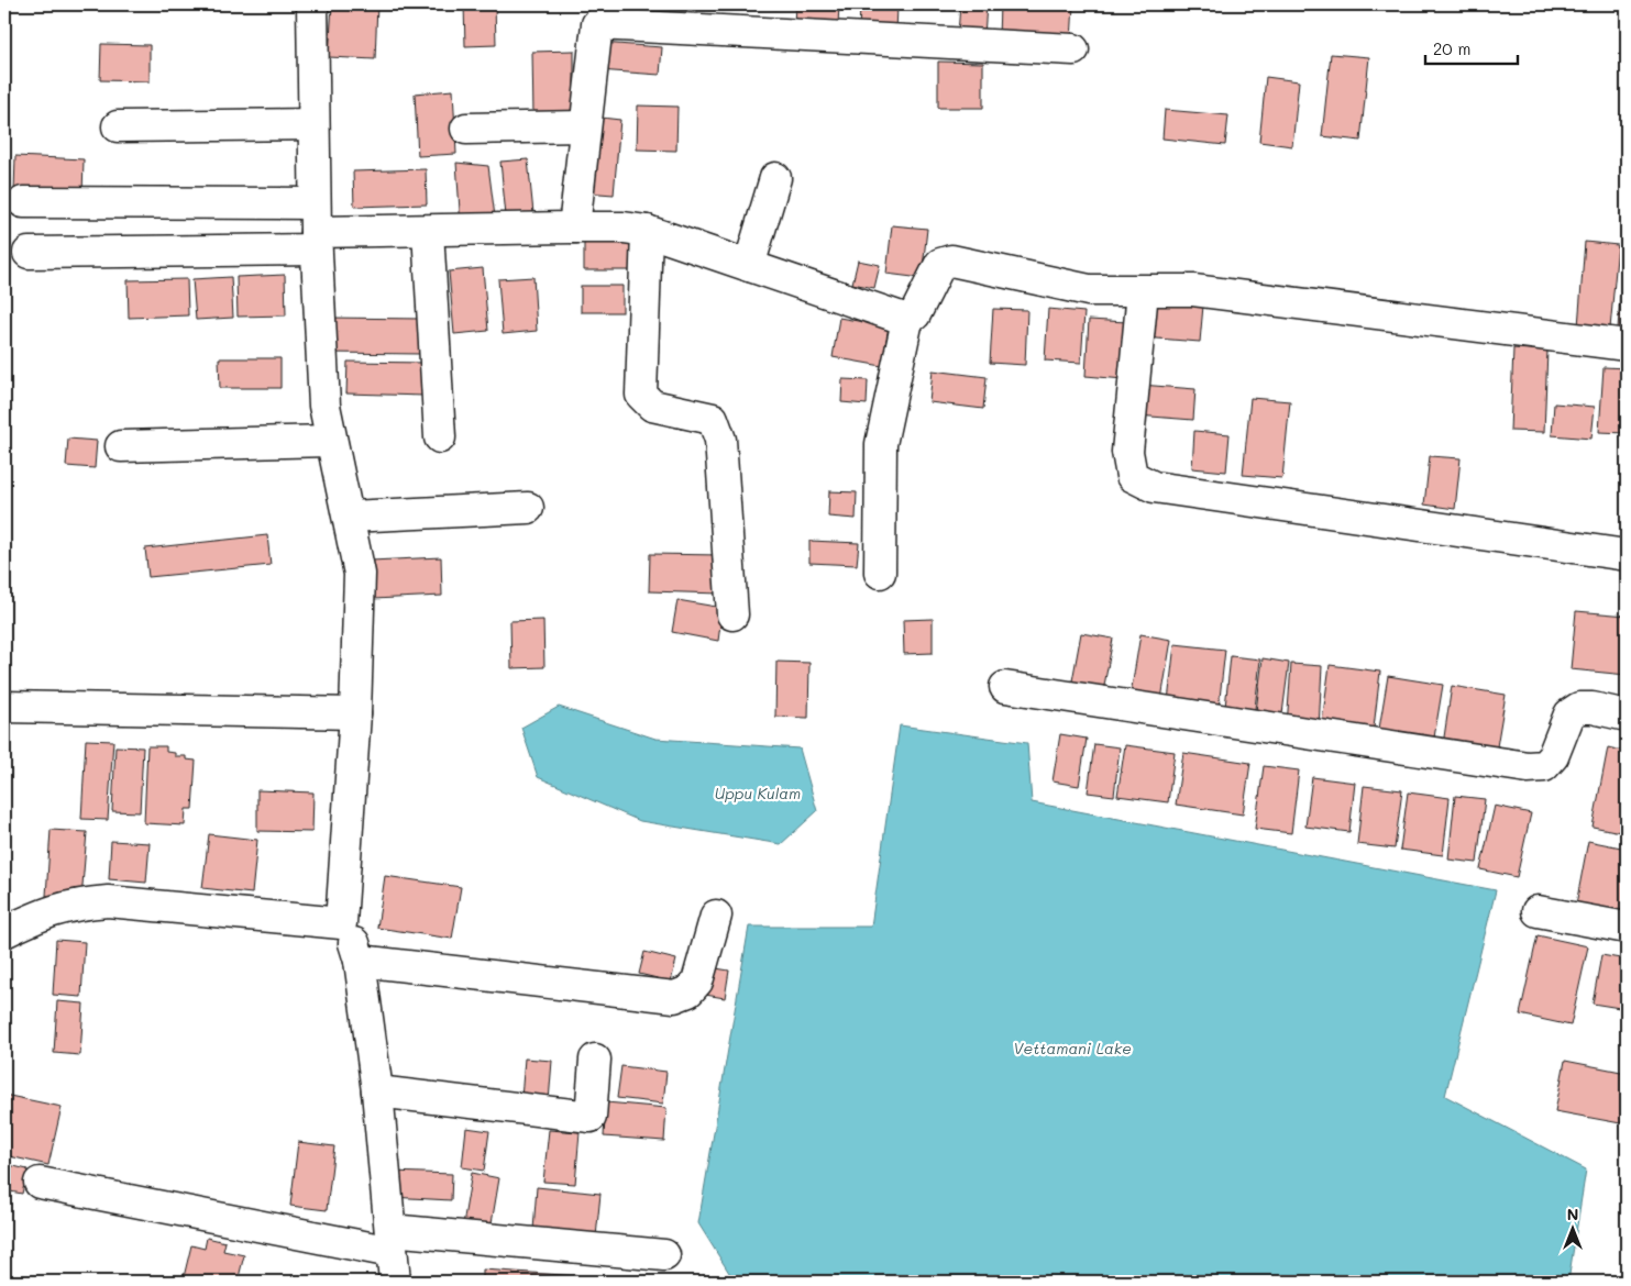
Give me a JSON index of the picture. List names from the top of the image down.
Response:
{
  "water": ["Uppu Kulam", "Vettamani Lake"],
  "scale_bar": "20 m",
  "north": "top"
}
